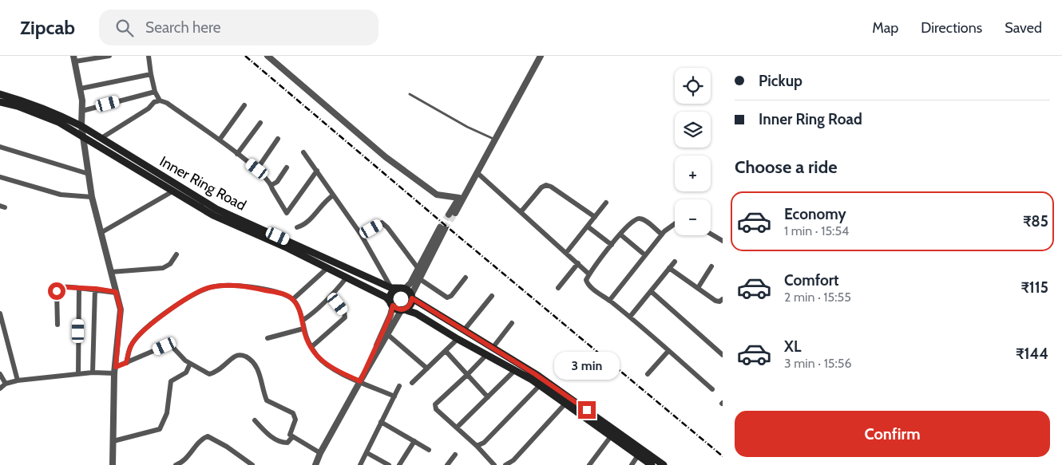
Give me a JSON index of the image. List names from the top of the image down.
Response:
{
  "streets": {
    "main road": ["Inner Ring Road"]
  },
  "page": {
    "header": "Zipcab",
    "search": "Search here",
    "nav": ["Map", "Directions", "Saved"],
    "banner": ["Pickup", "Inner Ring Road"],
    "map_buttons": ["+", "−"],
    "heading": "Choose a ride",
    "list": [
      {
        "name": "Economy",
        "note": "1 min · 15:54",
        "value": "₹85"
      },
      {
        "name": "Comfort",
        "note": "2 min · 15:55",
        "value": "₹115"
      },
      {
        "name": "XL",
        "note": "3 min · 15:56",
        "value": "₹144"
      }
    ],
    "bubble": "3 min",
    "buttons": "Confirm"
  }
}
